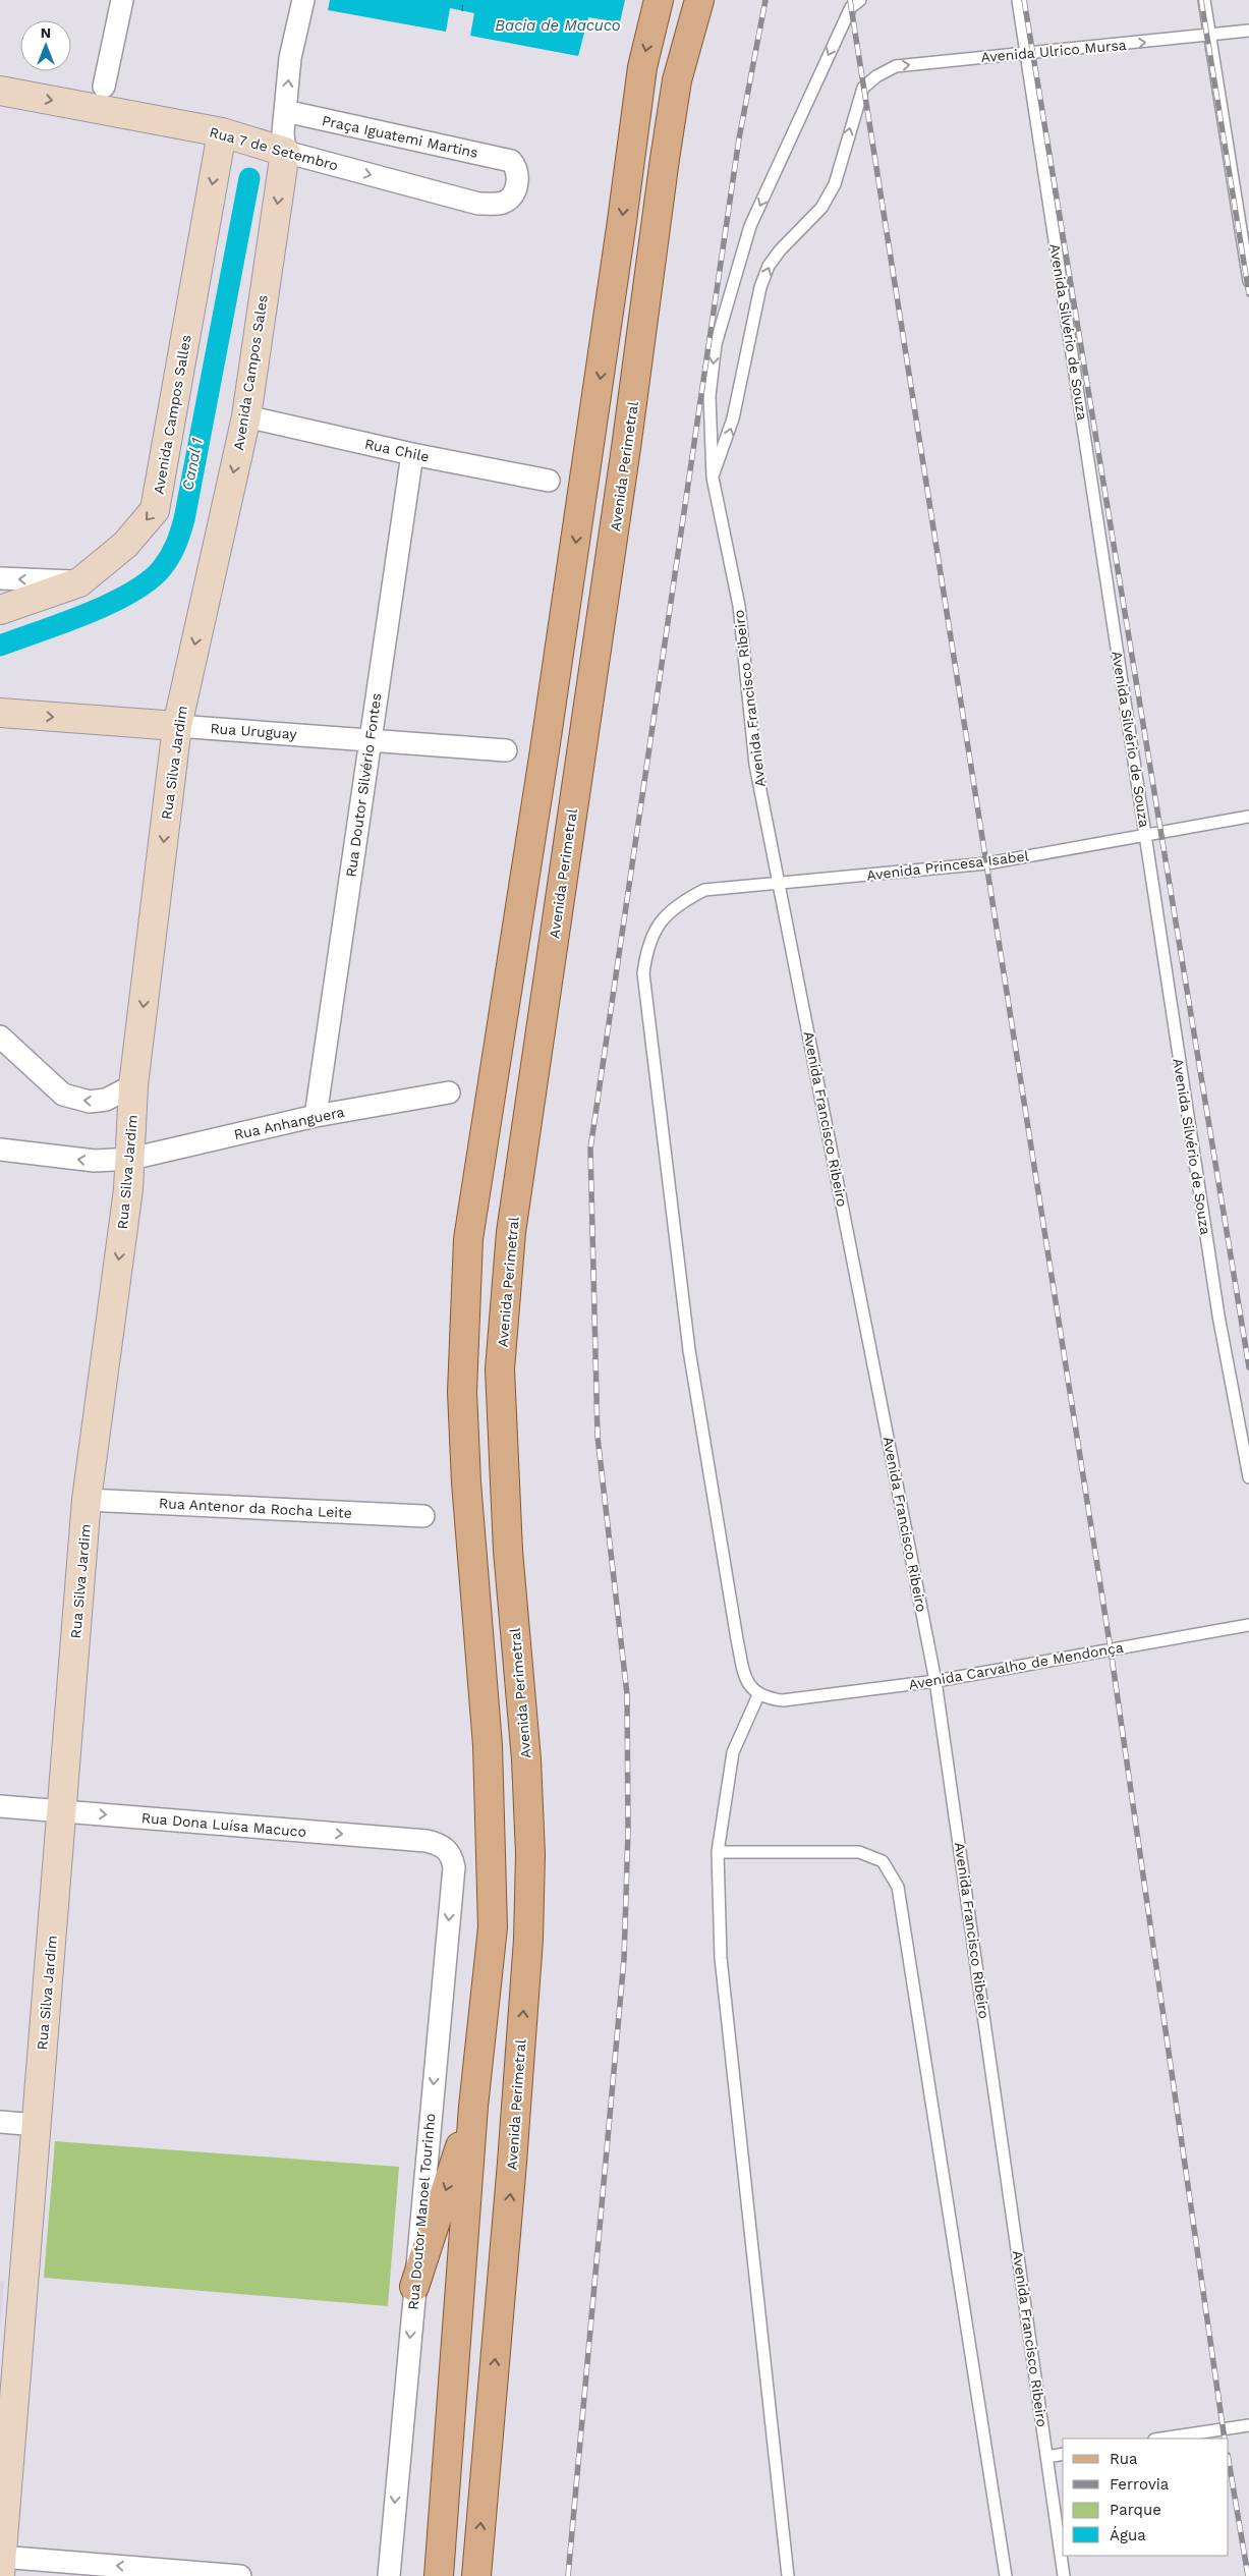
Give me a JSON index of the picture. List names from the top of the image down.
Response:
{
  "streets": {
    "main road": ["Avenida Perimetral"],
    "street": [
      "Praça Iguatemi Martins",
      "Rua 7 de Setembro",
      "Avenida Campos Sales",
      "Avenida Campos Salles",
      "Rua Chile",
      "Rua Uruguay",
      "Rua Silva Jardim",
      "Rua Doutor Silvério Fontes",
      "Rua Anhanguera",
      "Rua Antenor da Rocha Leite",
      "Rua Dona Luísa Macuco",
      "Rua Doutor Manoel Tourinho"
    ],
    "lane": [
      "Avenida Ulrico Mursa",
      "Avenida Silvério de Souza",
      "Avenida Francisco Ribeiro",
      "Avenida Princesa Isabel",
      "Avenida Carvalho de Mendonça"
    ]
  },
  "crossings": [
    ["Avenida Ulrico Mursa", "Avenida Silvério de Souza"],
    ["Avenida Ulrico Mursa", "Avenida Francisco Ribeiro"],
    ["Praça Iguatemi Martins", "Rua 7 de Setembro"],
    ["Rua 7 de Setembro", "Avenida Campos Sales"],
    ["Rua 7 de Setembro", "Avenida Campos Salles"],
    ["Avenida Silvério de Souza", "Avenida Princesa Isabel"],
    ["Avenida Campos Sales", "Rua Chile"],
    ["Avenida Campos Sales", "Rua Silva Jardim"],
    ["Rua Chile", "Rua Doutor Silvério Fontes"],
    ["Avenida Francisco Ribeiro", "Avenida Princesa Isabel"],
    ["Avenida Francisco Ribeiro", "Avenida Carvalho de Mendonça"],
    ["Rua Uruguay", "Rua Silva Jardim"],
    ["Rua Uruguay", "Rua Doutor Silvério Fontes"],
    ["Rua Silva Jardim", "Rua Anhanguera"],
    ["Rua Silva Jardim", "Rua Antenor da Rocha Leite"],
    ["Rua Silva Jardim", "Rua Dona Luísa Macuco"],
    ["Rua Doutor Silvério Fontes", "Rua Anhanguera"],
    ["Avenida Princesa Isabel", "Avenida Carvalho de Mendonça"],
    ["Rua Dona Luísa Macuco", "Rua Doutor Manoel Tourinho"]
  ],
  "one_way": [
    "Avenida Ulrico Mursa",
    "Rua 7 de Setembro",
    "Avenida Campos Sales",
    "Avenida Campos Salles",
    "Rua Silva Jardim",
    "Rua Dona Luísa Macuco",
    "Rua Doutor Manoel Tourinho"
  ],
  "water": ["Bacia de Macuco", "Canal 1"],
  "legend": [
    "Rua",
    "Ferrovia",
    "Parque",
    "Água"
  ],
  "north": "top"
}
